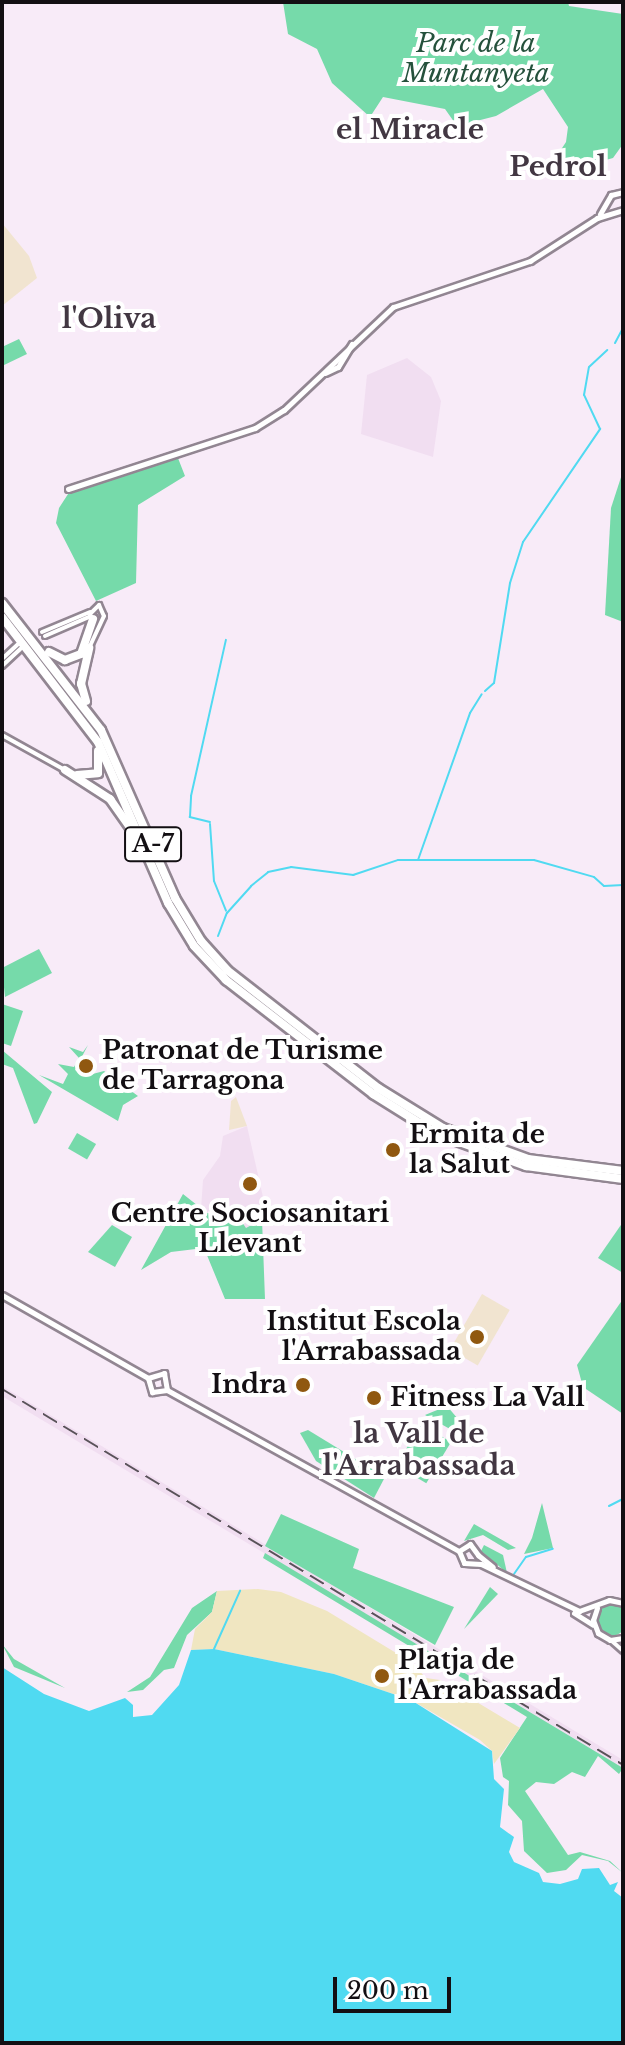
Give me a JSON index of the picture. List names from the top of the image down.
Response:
{
  "streets": {
    "highway": ["A-7"]
  },
  "districts": [
    "el Miracle",
    "Pedrol",
    "l'Oliva",
    "la Vall de l'Arrabassada"
  ],
  "parks": ["Parc de la Muntanyeta"],
  "places": [
    "Patronat de Turisme de Tarragona",
    "Ermita de la Salut",
    "Centre Sociosanitari Llevant",
    "Institut Escola l'Arrabassada",
    "Indra",
    "Fitness La Vall",
    "Platja de l'Arrabassada"
  ],
  "scale_bar": "200 m"
}
